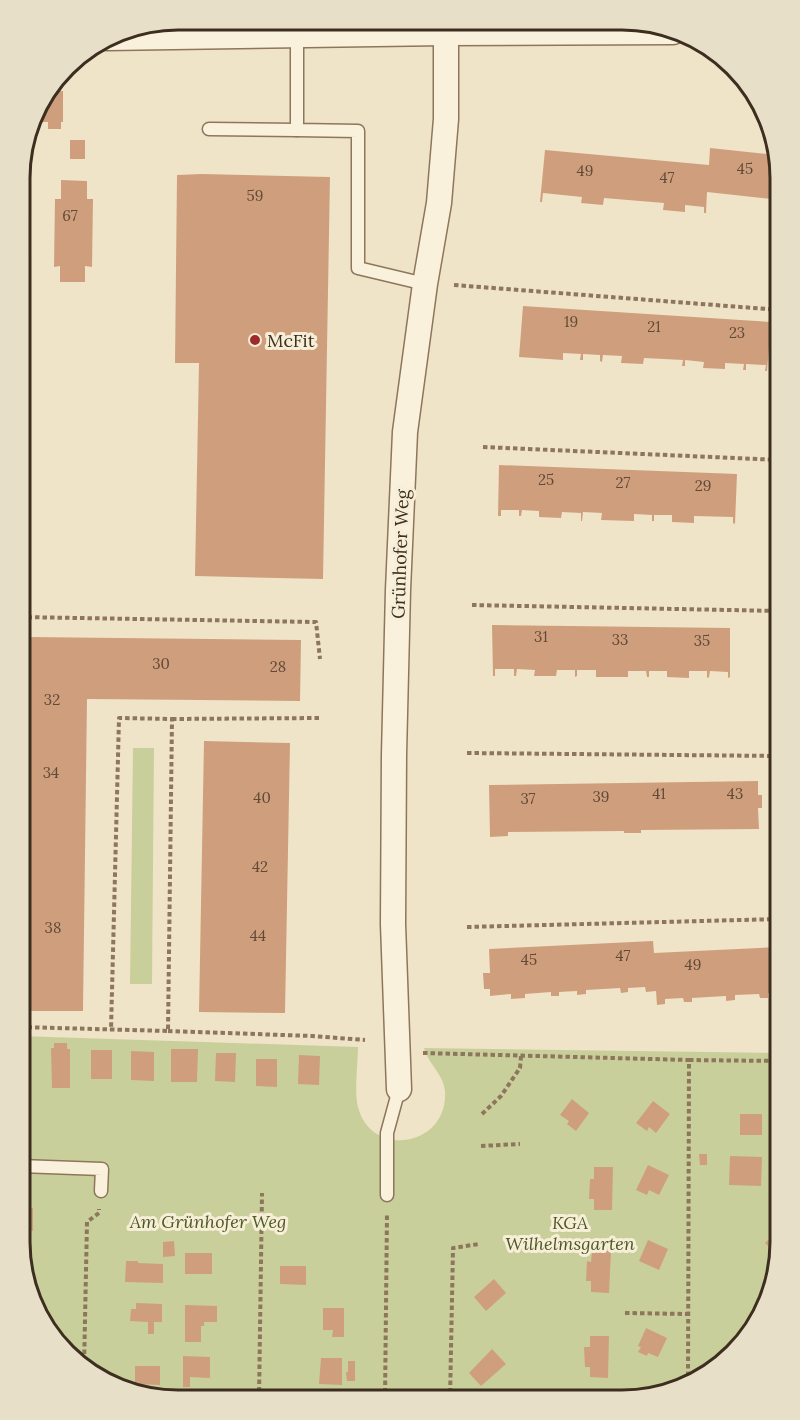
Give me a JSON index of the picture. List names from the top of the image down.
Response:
{
  "streets": {
    "street": ["Grünhofer Weg"]
  },
  "parks": ["Am Grünhofer Weg", "KGA Wilhelmsgarten"],
  "places": ["McFit"],
  "house_numbers": [
    "45",
    "49",
    "47",
    "59",
    "67",
    "19",
    "21",
    "23",
    "25",
    "27",
    "29",
    "31",
    "33",
    "35",
    "30",
    "28",
    "32",
    "34",
    "41",
    "43",
    "39",
    "40",
    "37",
    "42",
    "38",
    "44",
    "47",
    "45",
    "49"
  ]
}
